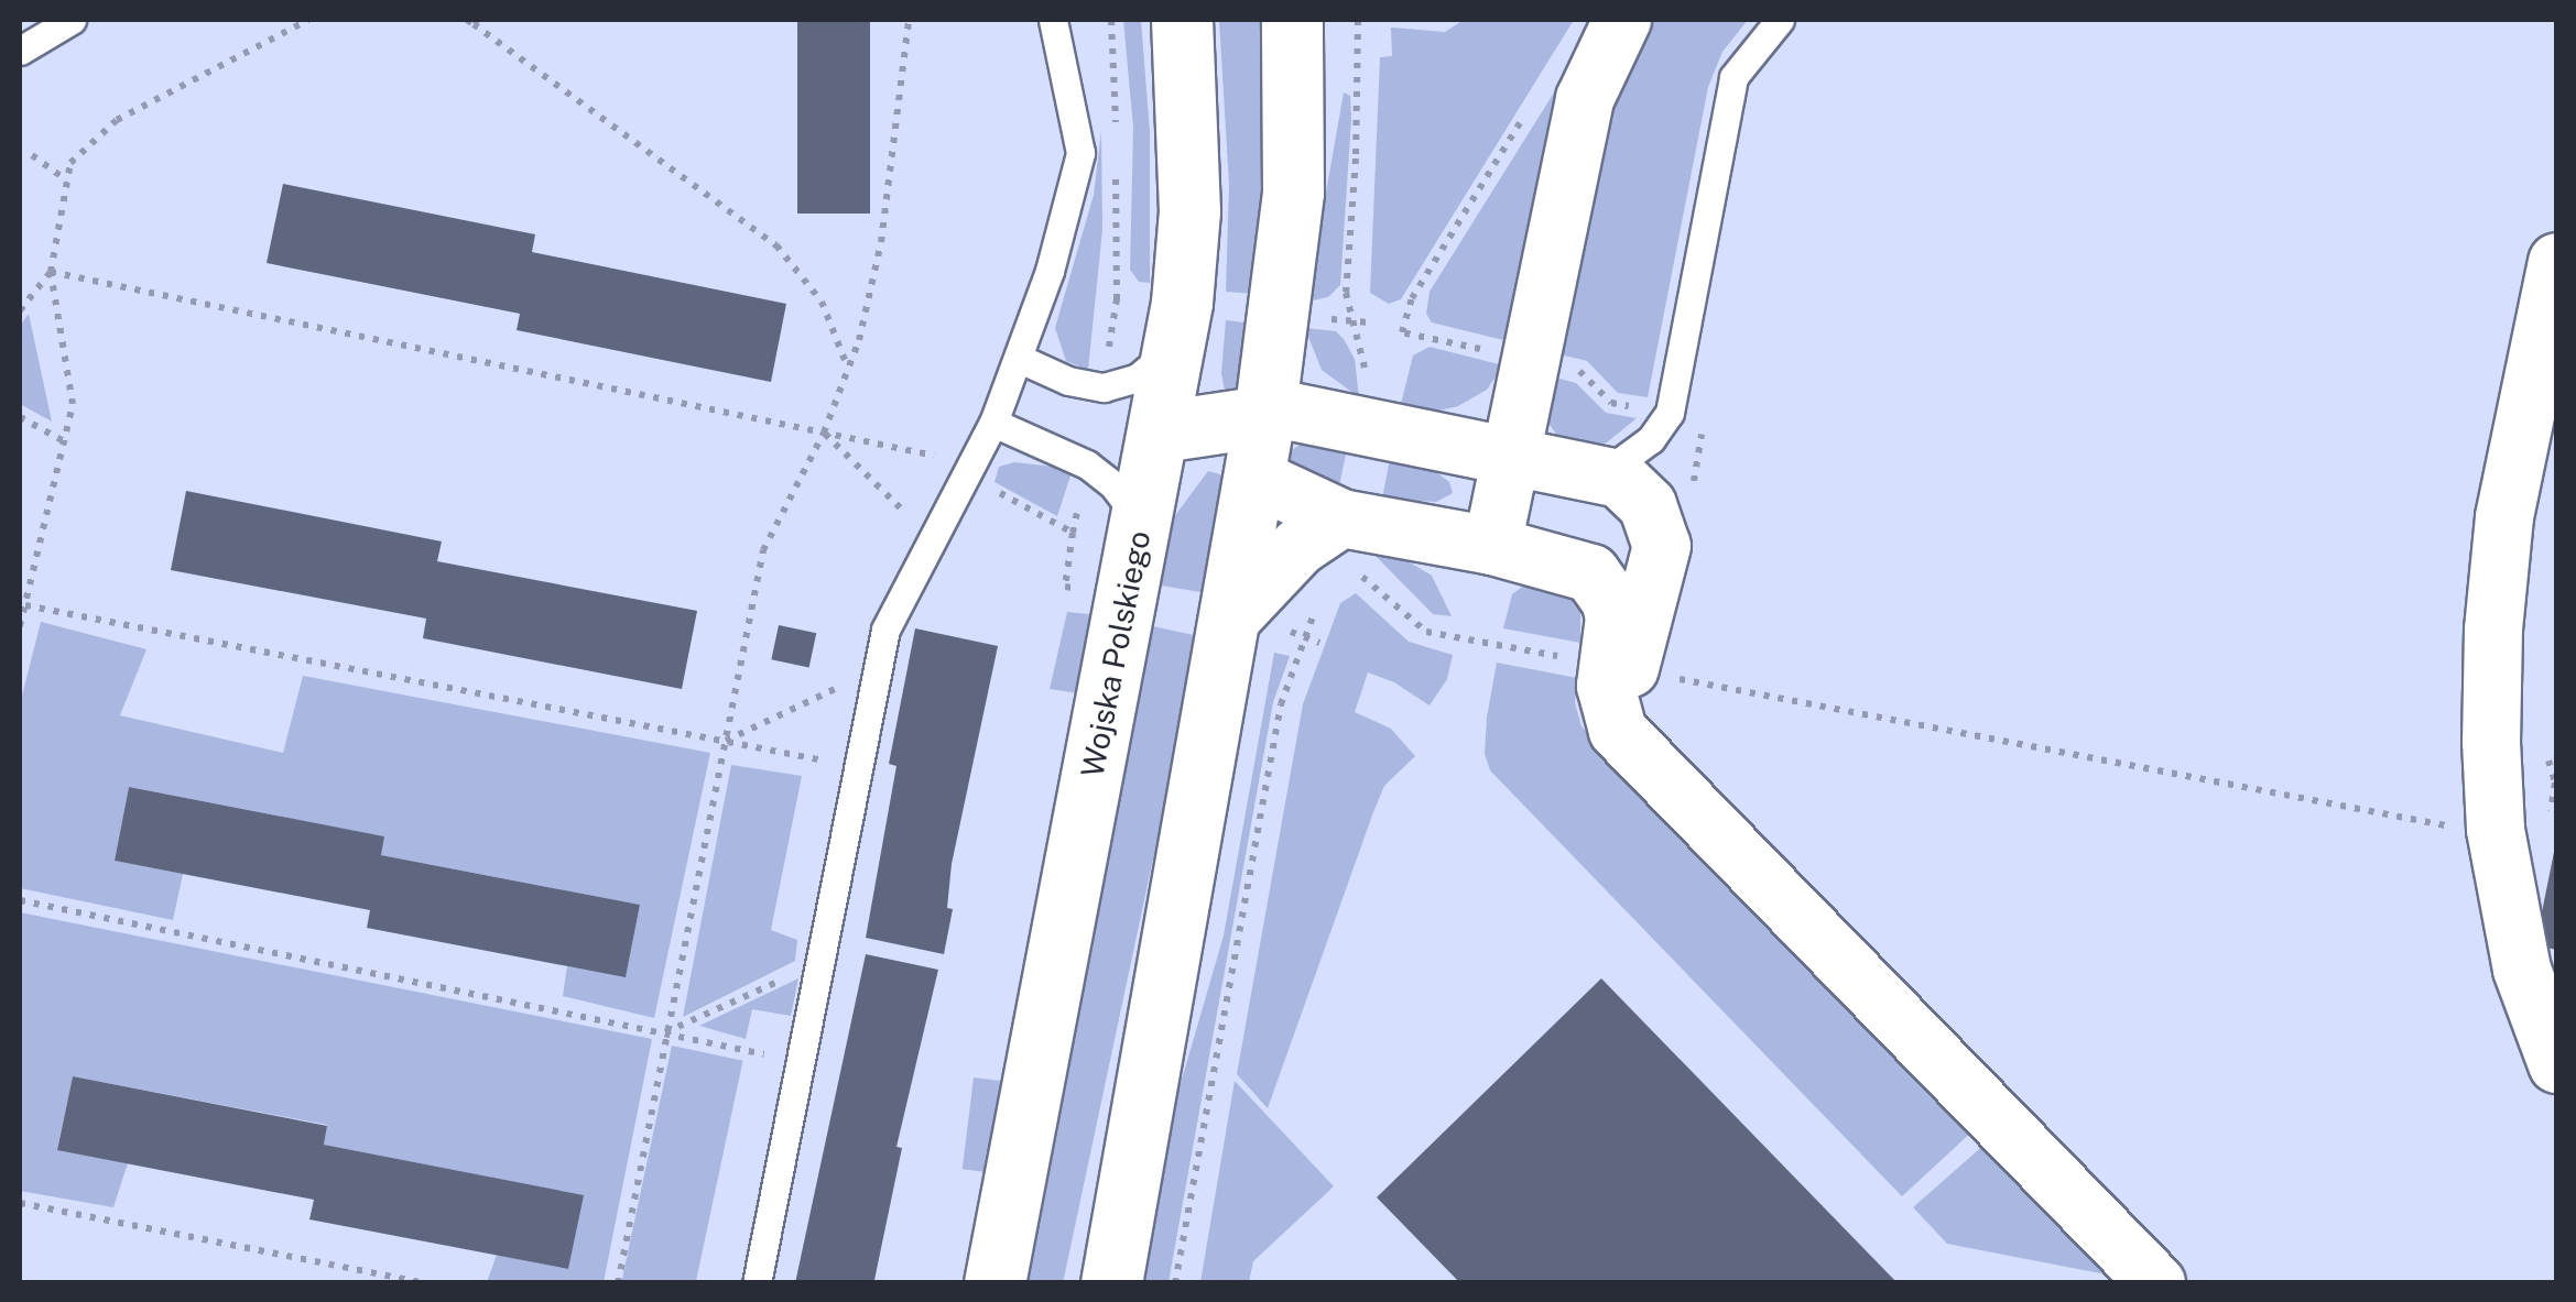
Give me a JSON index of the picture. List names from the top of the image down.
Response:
{
  "streets": {
    "street": ["Wojska Polskiego"]
  }
}
